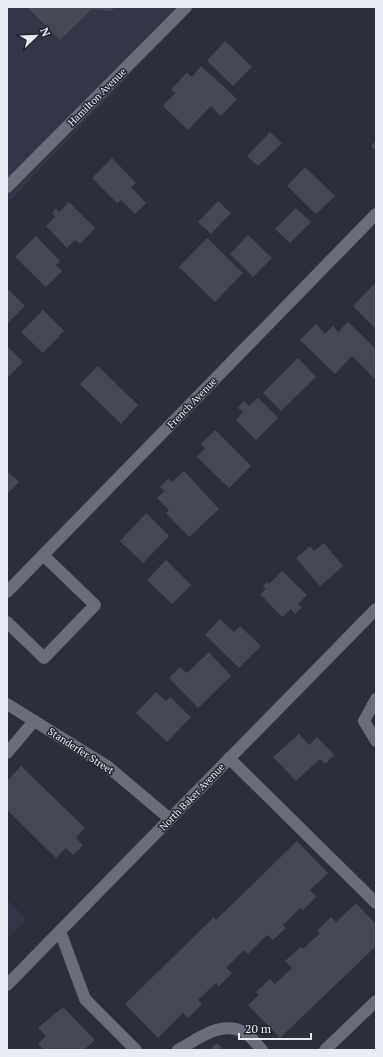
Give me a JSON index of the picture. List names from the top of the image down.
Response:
{
  "streets": {
    "street": [
      "Hamilton Avenue",
      "French Avenue",
      "Standerfer Street",
      "North Baker Avenue"
    ]
  },
  "crossings": [
    ["Standerfer Street", "North Baker Avenue"]
  ],
  "scale_bar": "20 m",
  "north": "top right"
}
